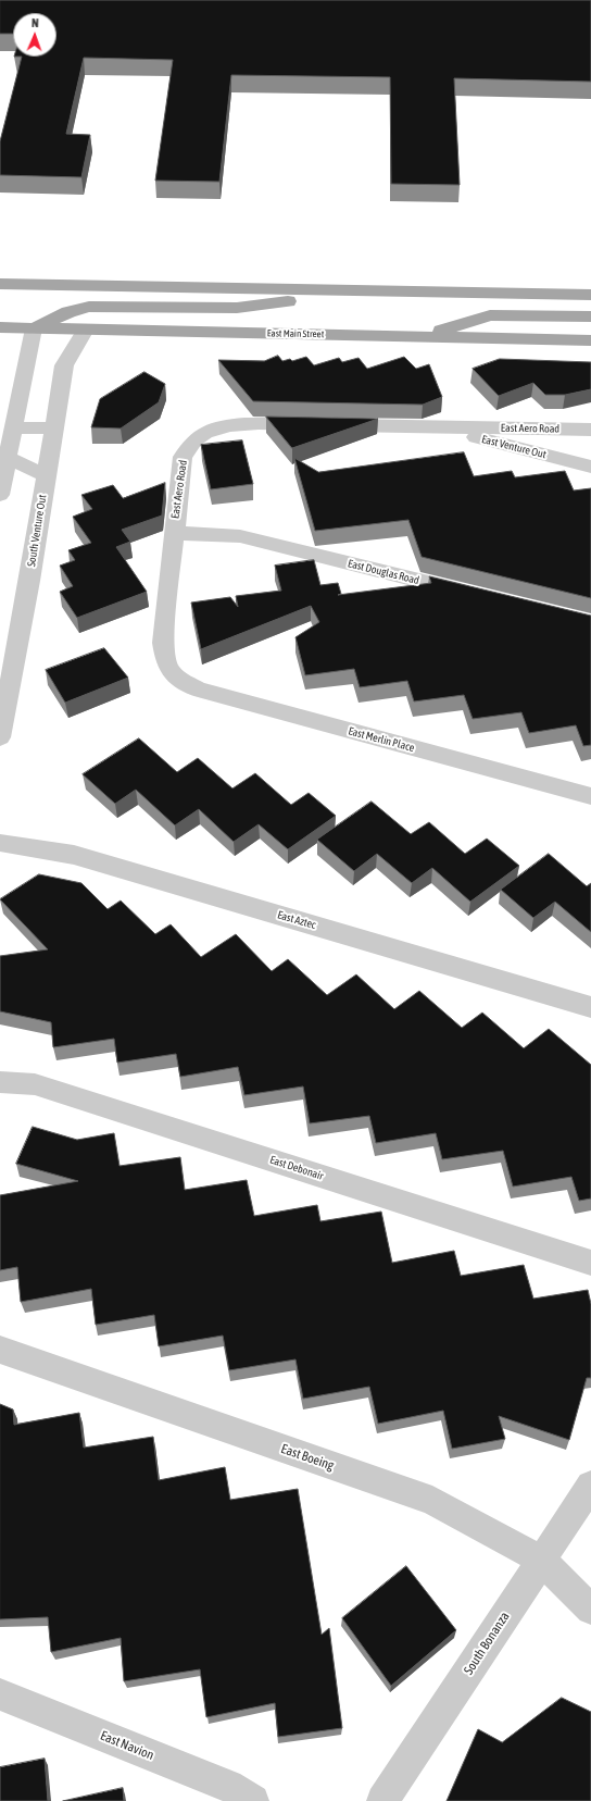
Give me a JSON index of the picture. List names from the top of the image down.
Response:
{
  "streets": {
    "main road": ["East Main Street"],
    "lane": [
      "East Aero Road",
      "East Venture Out",
      "South Venture Out",
      "East Douglas Road",
      "East Merlin Place",
      "East Aztec",
      "East Debonair",
      "East Boeing",
      "South Bonanza",
      "East Navion"
    ]
  },
  "crossings": [
    ["East Main Street", "South Venture Out"],
    ["East Aero Road", "East Venture Out"],
    ["East Aero Road", "East Douglas Road"],
    ["East Aero Road", "East Merlin Place"],
    ["East Boeing", "South Bonanza"]
  ],
  "north": "top"
}
